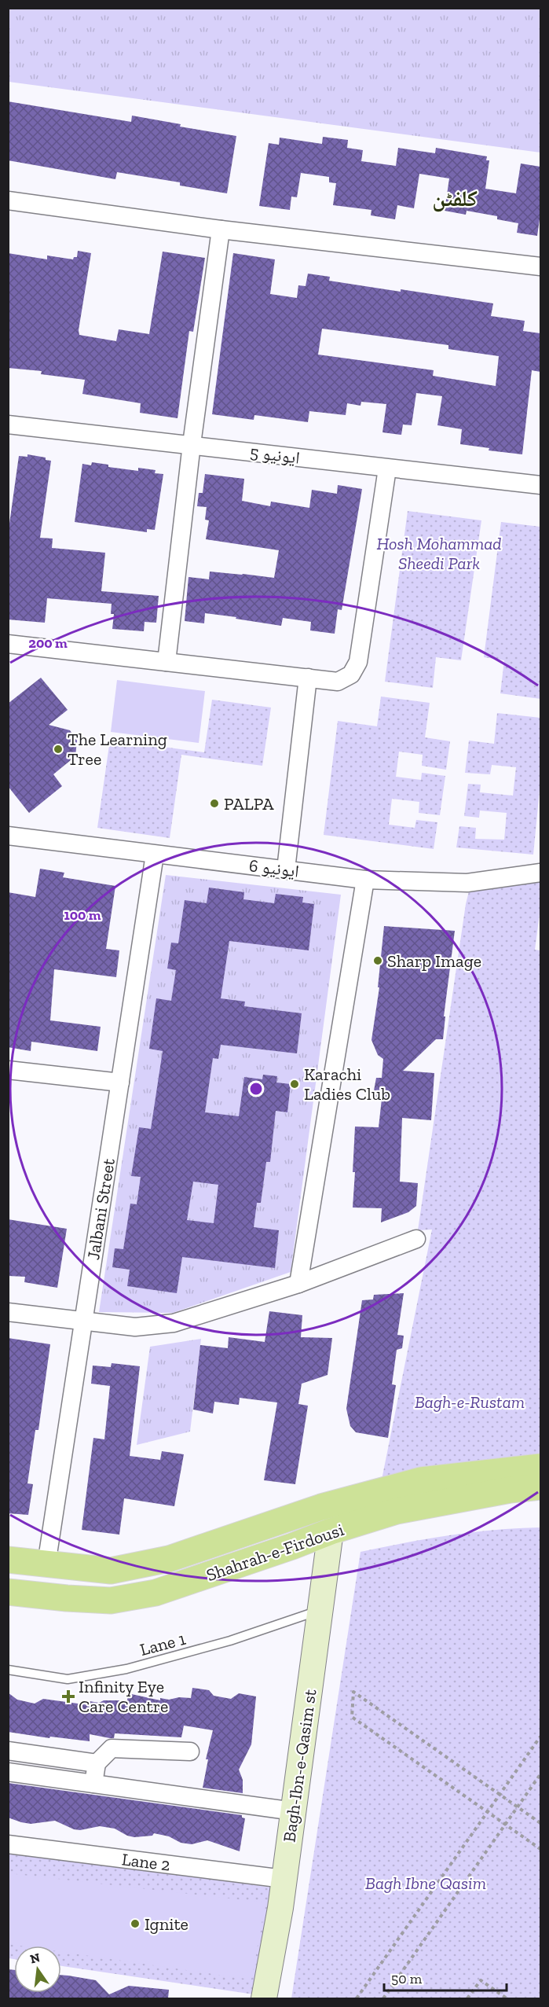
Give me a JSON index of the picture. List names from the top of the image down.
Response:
{
  "streets": {
    "main road": ["Shahrah-e-Firdousi"],
    "street": [
      "ایونیو 5",
      "ایونیو 6",
      "Jalbani Street",
      "Bagh-Ibn-e-Qasim st",
      "Lane 2"
    ],
    "lane": ["Lane 1"]
  },
  "crossings": [
    ["ایونیو 6", "Jalbani Street"],
    ["Jalbani Street", "Shahrah-e-Firdousi"],
    ["Shahrah-e-Firdousi", "Bagh-Ibn-e-Qasim st"],
    ["Lane 1", "Bagh-Ibn-e-Qasim st"],
    ["Bagh-Ibn-e-Qasim st", "Lane 2"]
  ],
  "districts": ["کلفٹن"],
  "parks": ["Hosh Mohammad Sheedi Park", "Bagh-e-Rustam", "Bagh Ibne Qasim"],
  "places": {
    "other": [
      "The Learning Tree",
      "PALPA",
      "Sharp Image",
      "Karachi Ladies Club",
      "Ignite"
    ],
    "health": ["Infinity Eye Care Centre"]
  },
  "scale_bar": "50 m",
  "north": "top",
  "rings": ["200 m", "100 m"]
}
